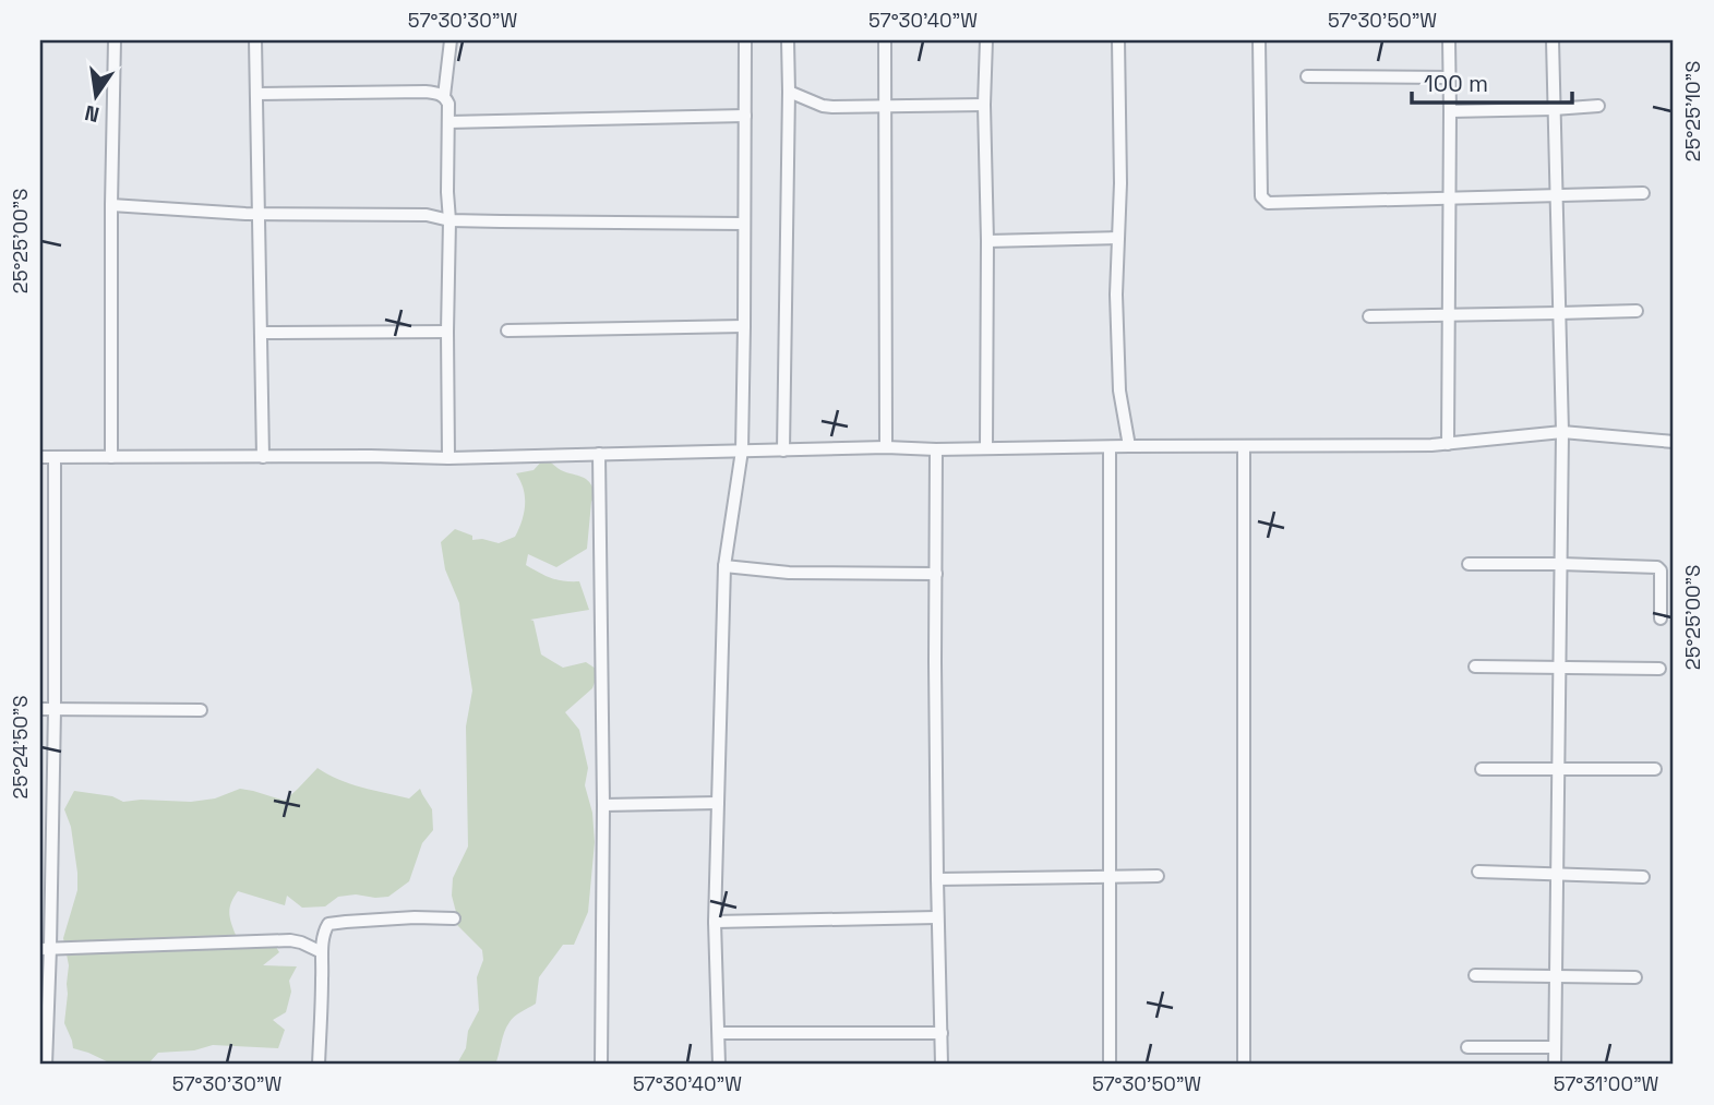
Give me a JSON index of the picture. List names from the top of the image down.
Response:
{
  "scale_bar": "100 m",
  "north": "bottom",
  "coordinates": [
    "57°30'30\"W",
    "57°30'40\"W",
    "57°30'50\"W",
    "25°25'10\"S",
    "25°25'00\"S",
    "25°24'50\"S",
    "57°31'00\"W"
  ]
}
